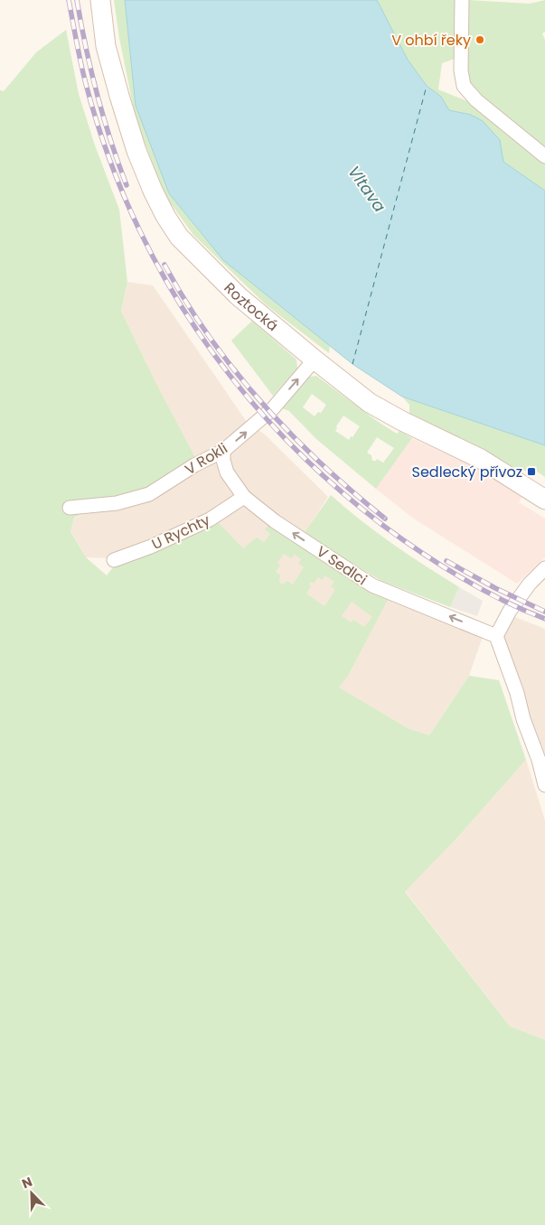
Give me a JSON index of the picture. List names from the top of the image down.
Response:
{
  "streets": {
    "main road": ["Roztocká"],
    "street": ["V Rokli", "U Rychty", "V Sedlci"]
  },
  "crossings": [
    ["Roztocká", "V Rokli"],
    ["V Rokli", "V Sedlci"],
    ["U Rychty", "V Sedlci"]
  ],
  "one_way": ["V Rokli", "V Sedlci"],
  "water": ["Vltava"],
  "places": {
    "other": ["V ohbí řeky"],
    "transit": ["Sedlecký přívoz"]
  },
  "north": "top left"
}
